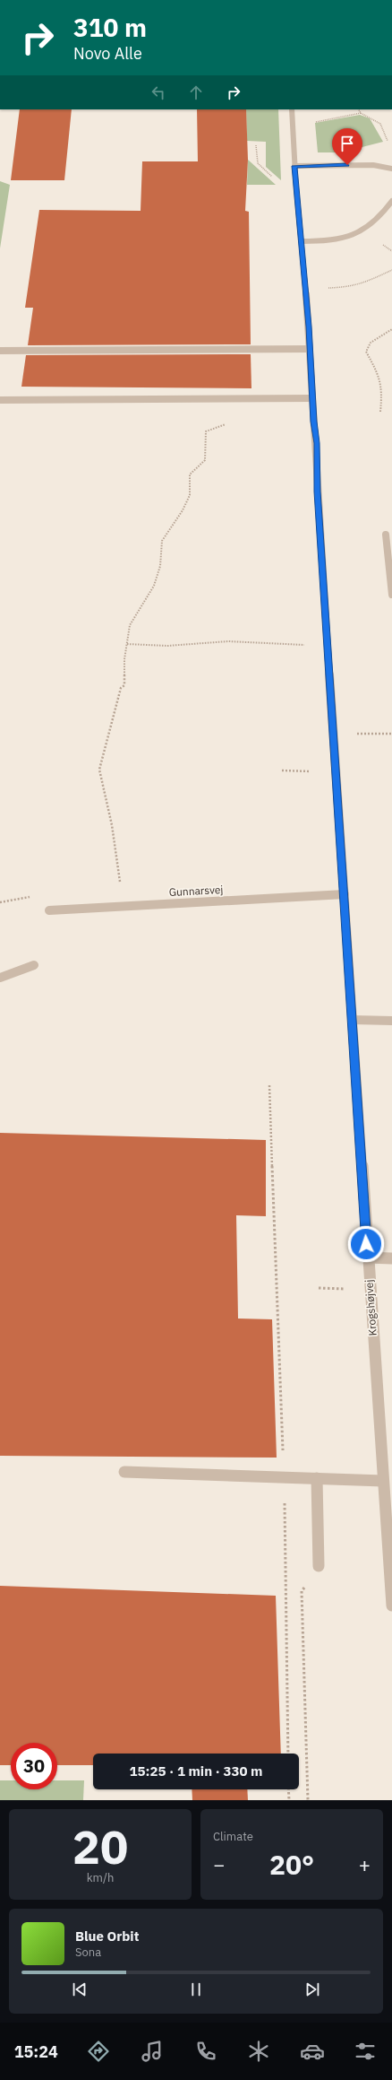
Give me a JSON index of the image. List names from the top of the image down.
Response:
{
  "streets": {
    "street": ["Gunnarsvej", "Krogshøjvej"]
  },
  "crossings": [
    ["Gunnarsvej", "Krogshøjvej"]
  ],
  "page": {
    "turn": ["310 m", "Novo Alle"],
    "limit": "30",
    "trip": "15:25 · 1 min · 330 m",
    "tile": [
      ["20", "km/h"],
      "Climate"
    ],
    "heat": ["−", "20°", "+"],
    "song": ["Blue Orbit", "Sona"],
    "tabs": "15:24"
  }
}
